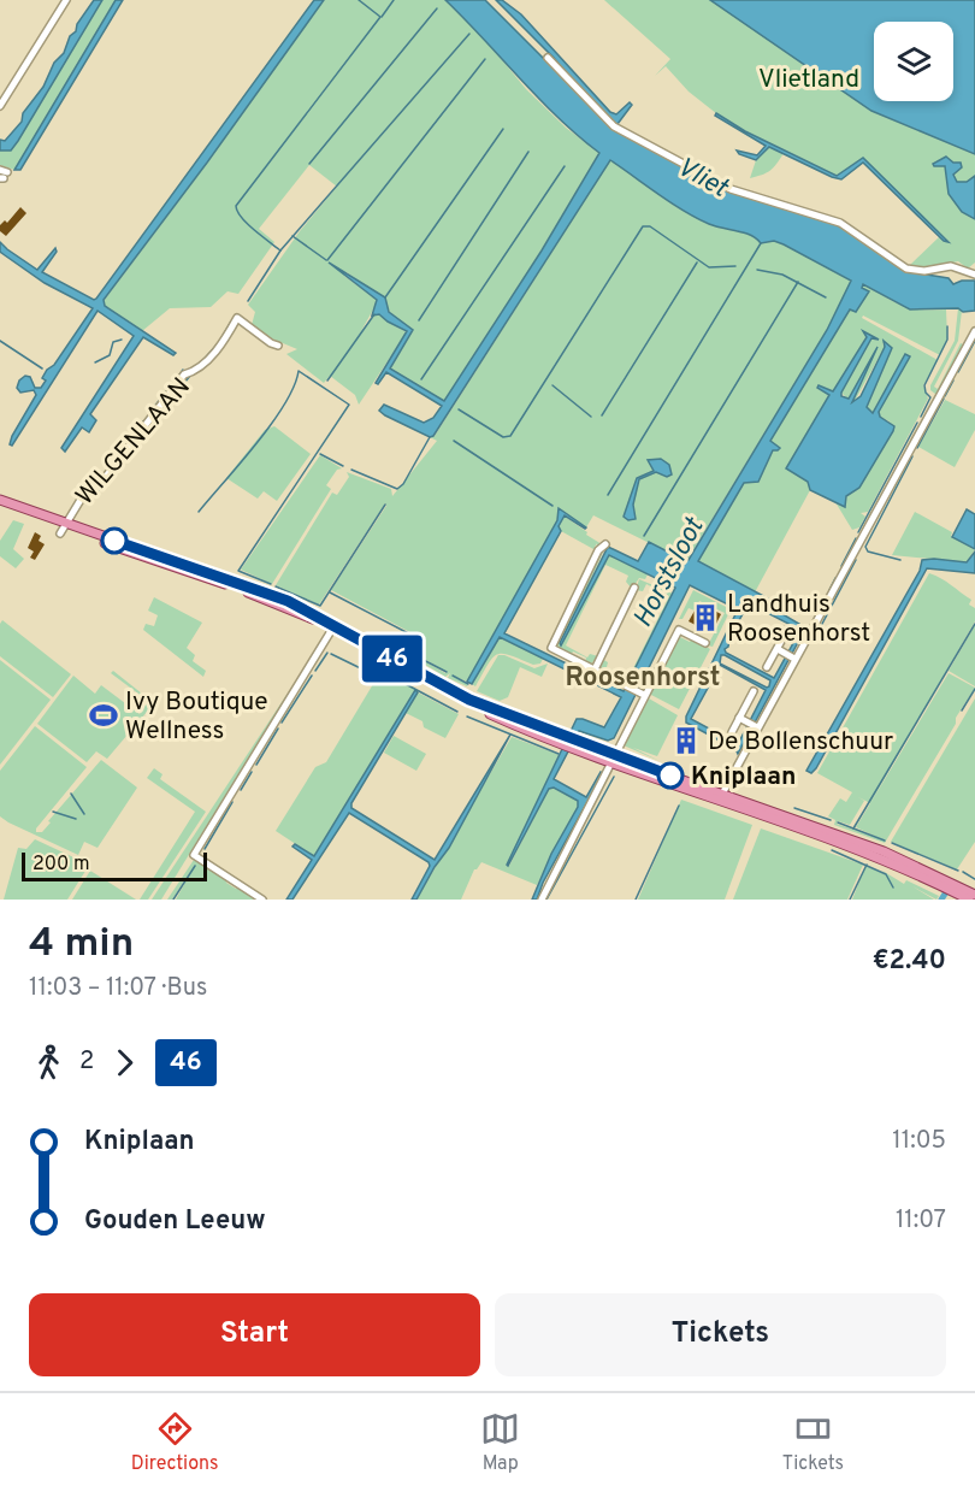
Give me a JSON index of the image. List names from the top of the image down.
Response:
{
  "streets": {
    "street": ["WILGENLAAN"]
  },
  "districts": ["Roosenhorst"],
  "water": ["Vliet", "Horstsloot"],
  "parks": ["Vlietland"],
  "places": {
    "building": ["Landhuis Roosenhorst", "De Bollenschuur"],
    "sports": ["Ivy Boutique Wellness"],
    "other": ["Kniplaan"]
  },
  "lines": ["bus line 46"],
  "scale_bar": "200 m",
  "page": {
    "on_map": "46",
    "scale": "200 m",
    "heading": ["4 min", "11:03 – 11:07 · Bus", "€2.40"],
    "legs": ["2", "46"],
    "list": [
      {
        "name": "Kniplaan",
        "value": "11:05"
      },
      {
        "name": "Gouden Leeuw",
        "value": "11:07"
      }
    ],
    "buttons": ["Start", "Tickets"],
    "tabs": ["Directions", "Map", "Tickets"]
  }
}
